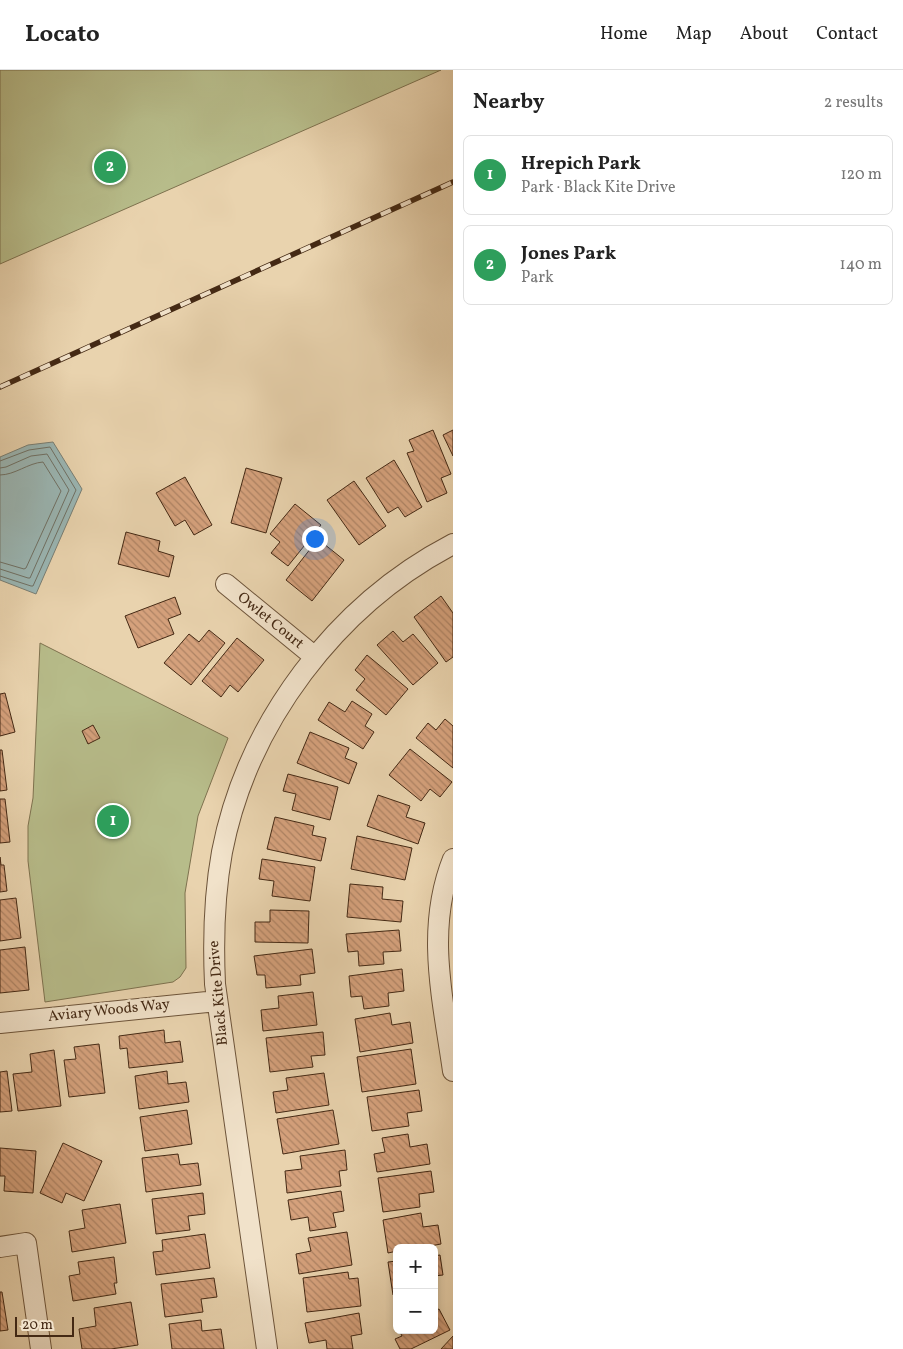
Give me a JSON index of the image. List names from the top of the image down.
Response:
{
  "streets": {
    "street": ["Owlet Court", "Black Kite Drive", "Aviary Woods Way"]
  },
  "crossings": [
    ["Owlet Court", "Black Kite Drive"],
    ["Black Kite Drive", "Aviary Woods Way"]
  ],
  "scale_bar": "20 m",
  "page": {
    "header": "Locato",
    "nav": [
      "Home",
      "Map",
      "About",
      "Contact"
    ],
    "heading": ["Nearby", "2 results"],
    "list": [
      {
        "mark": "1",
        "name": "Hrepich Park",
        "note": "Park · Black Kite Drive",
        "value": "120 m"
      },
      {
        "mark": "2",
        "name": "Jones Park",
        "note": "Park",
        "value": "140 m"
      }
    ],
    "pins": ["2", "1"],
    "map_buttons": ["+", "−"],
    "scale": "20 m"
  }
}
